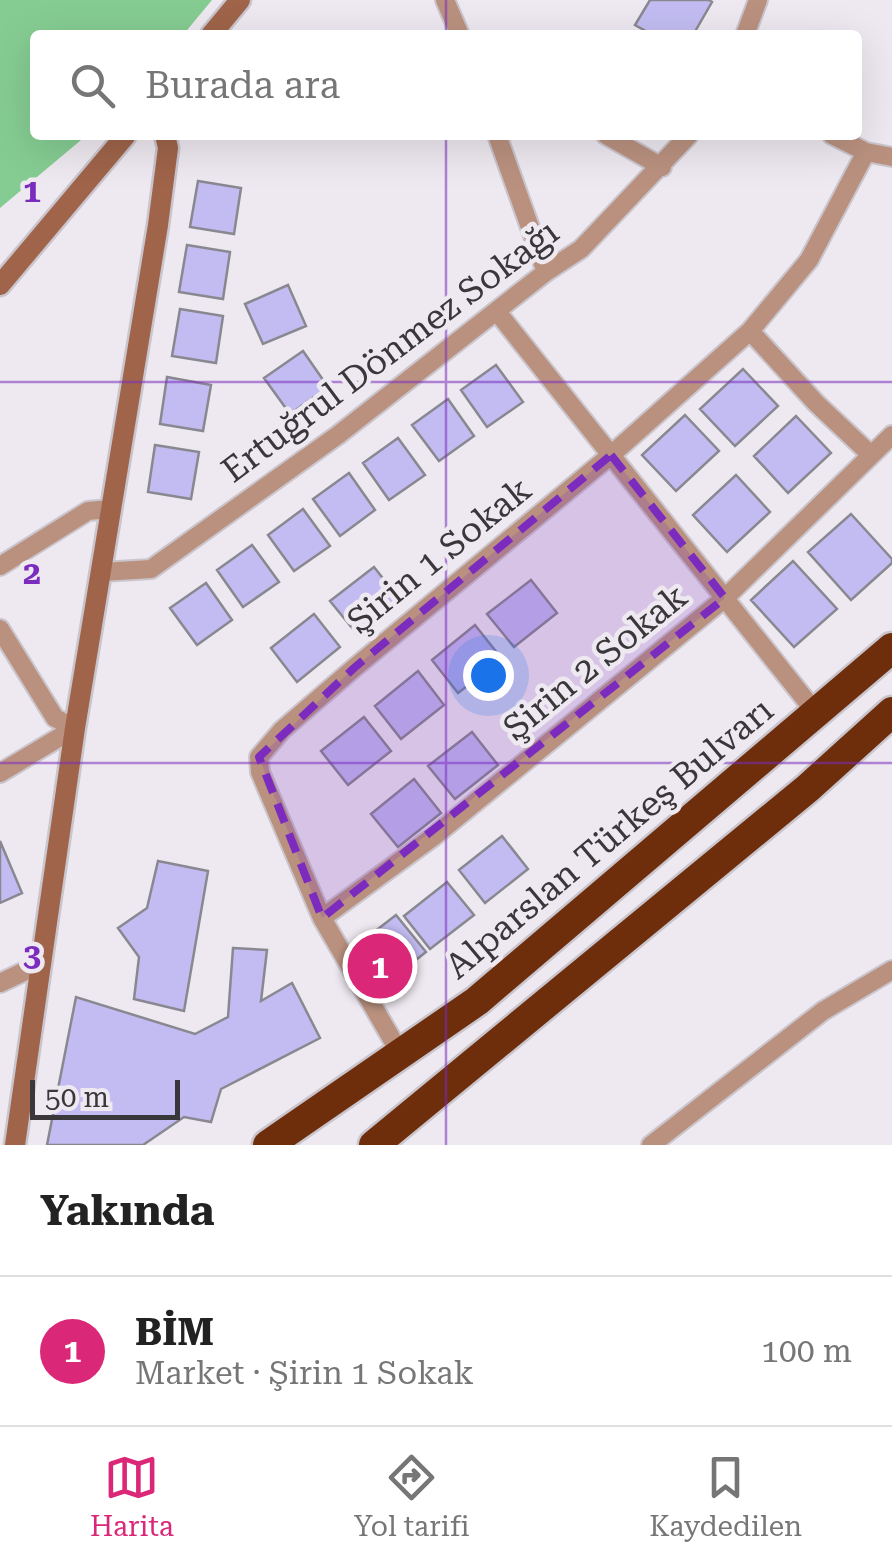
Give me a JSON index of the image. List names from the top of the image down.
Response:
{
  "streets": {
    "highway": ["Alparslan Türkeş Bulvarı"],
    "street": ["Ertuğrul Dönmez Sokağı", "Şirin 1 Sokak", "Şirin 2 Sokak"]
  },
  "crossings": [
    ["Şirin 1 Sokak", "Şirin 2 Sokak"],
    ["Şirin 1 Sokak", "Alparslan Türkeş Bulvarı"]
  ],
  "scale_bar": "50 m",
  "page": {
    "search": "Burada ara",
    "pins": "1",
    "scale": "50 m",
    "heading": "Yakında",
    "list": [
      {
        "mark": "1",
        "name": "BİM",
        "note": "Market · Şirin 1 Sokak",
        "value": "100 m"
      }
    ],
    "nav": ["Harita", "Yol tarifi", "Kaydedilen"]
  },
  "grid": {
    "rows": ["1", "2", "3"]
  }
}
